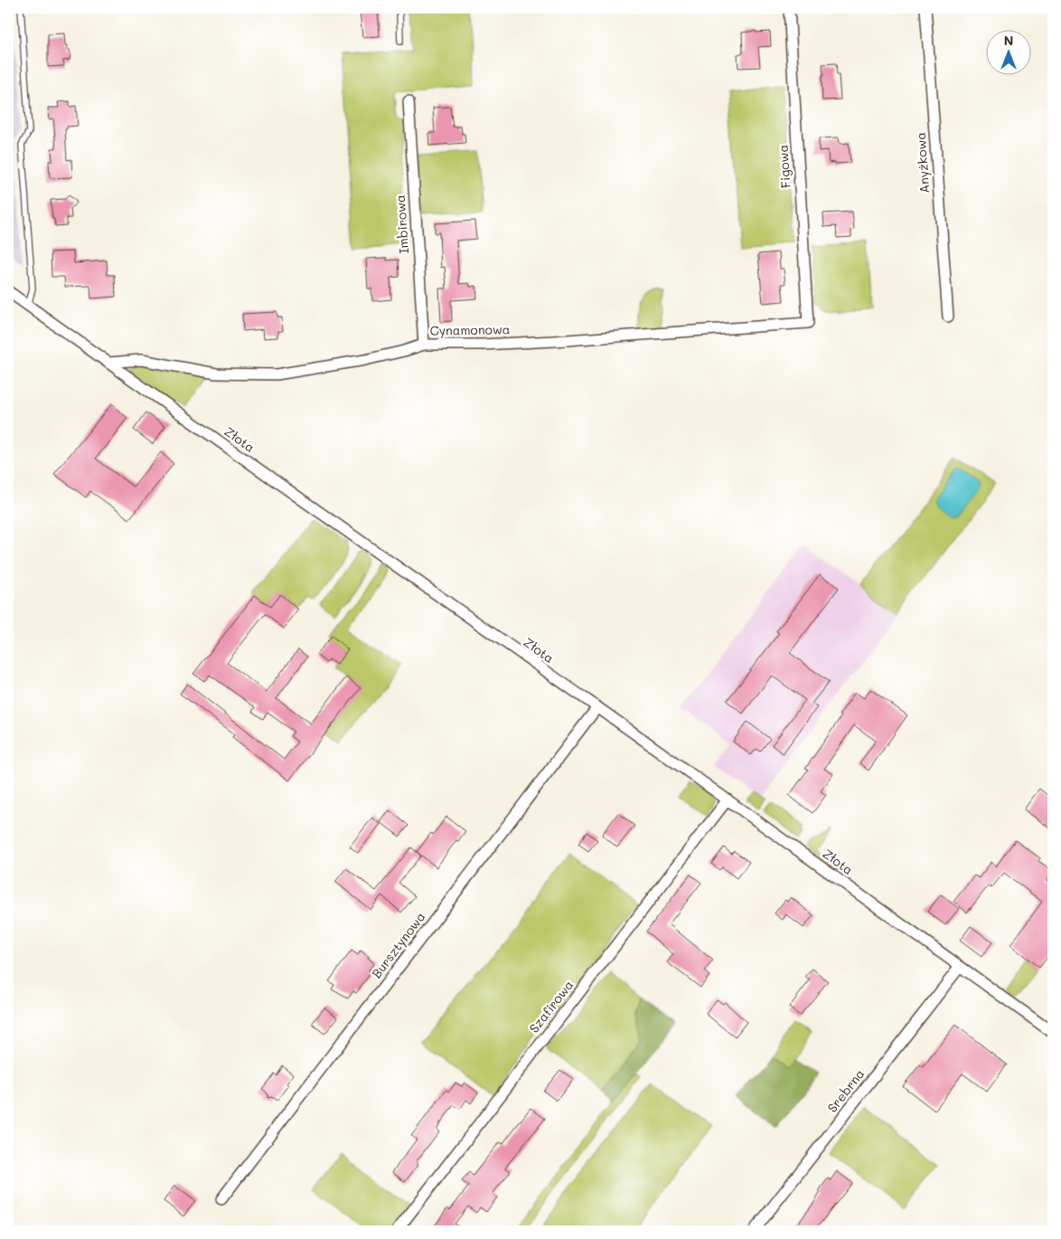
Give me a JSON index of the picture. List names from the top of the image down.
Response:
{
  "streets": {
    "street": [
      "Anyżkowa",
      "Figowa",
      "Imbirowa",
      "Cynamonowa",
      "Złota",
      "Bursztynowa",
      "Szafirowa",
      "Srebrna"
    ]
  },
  "crossings": [
    ["Figowa", "Cynamonowa"],
    ["Imbirowa", "Cynamonowa"],
    ["Cynamonowa", "Złota"],
    ["Złota", "Bursztynowa"],
    ["Złota", "Szafirowa"],
    ["Złota", "Srebrna"]
  ],
  "north": "top"
}
